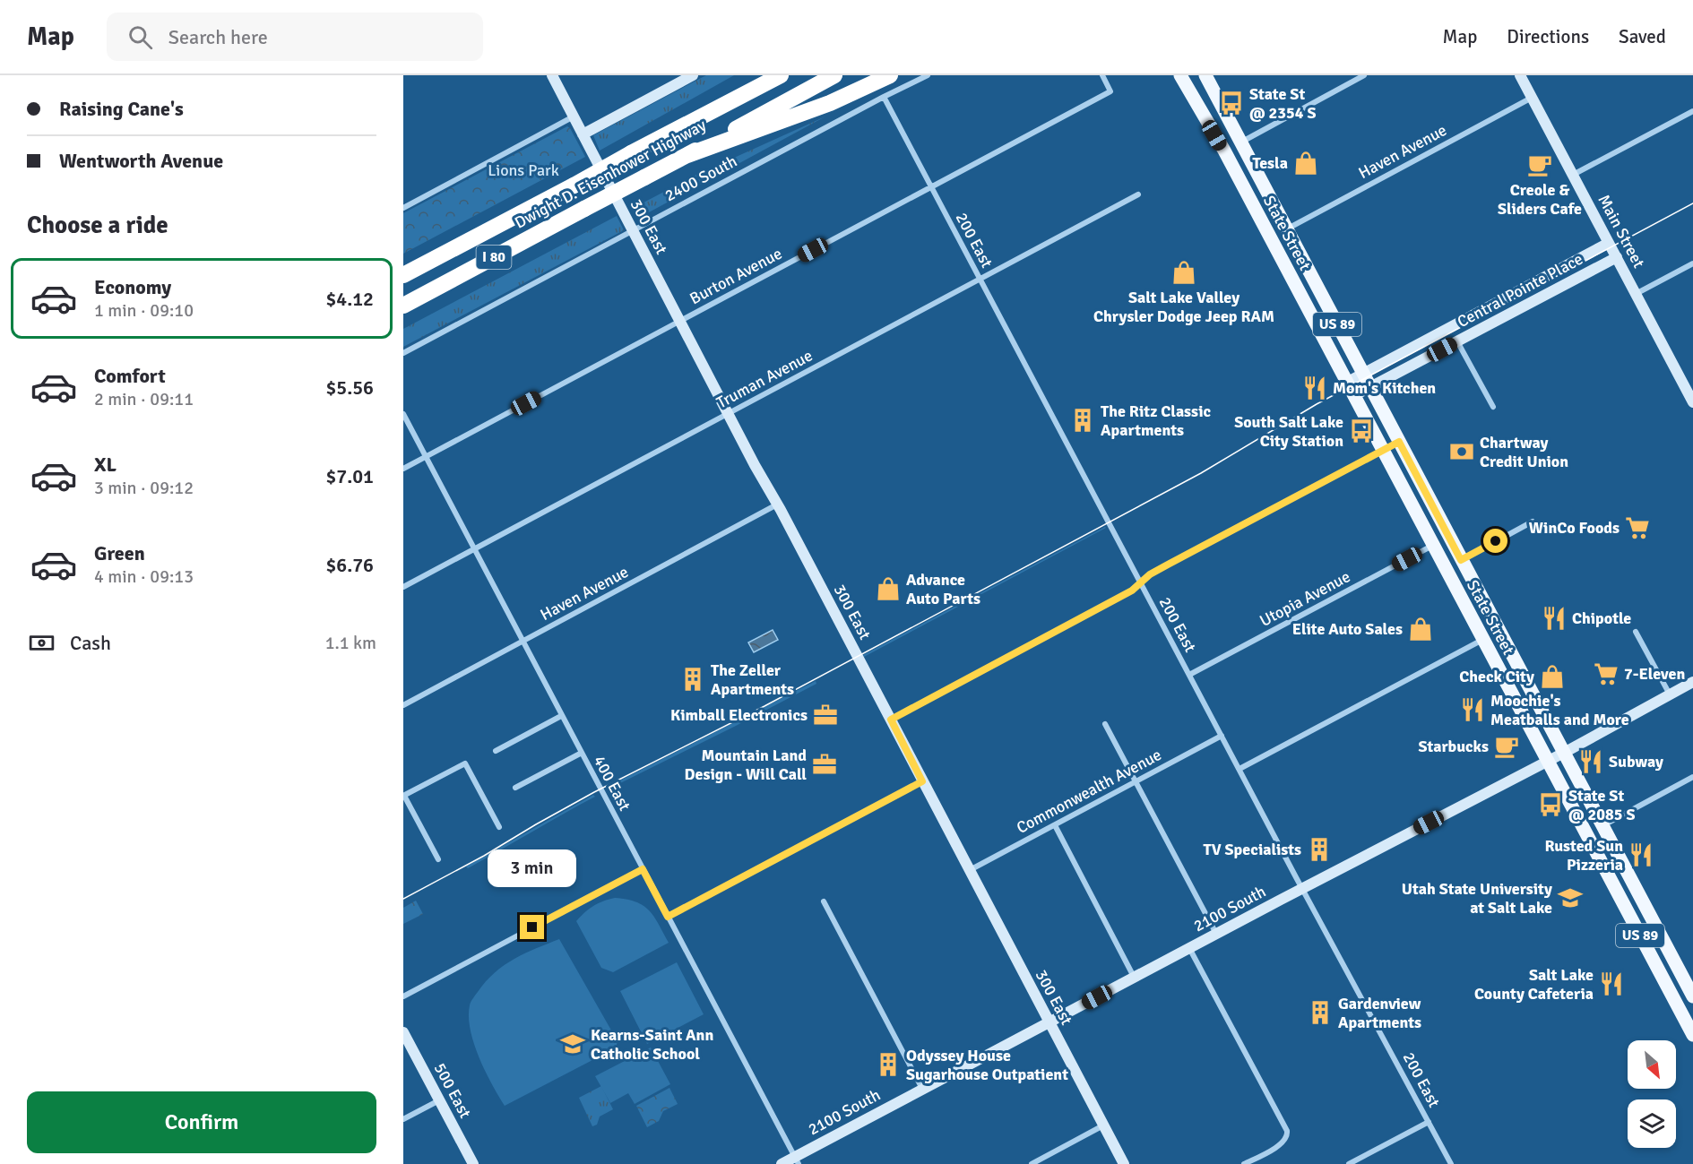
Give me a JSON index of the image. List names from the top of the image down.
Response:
{
  "streets": {
    "highway": ["Dwight D. Eisenhower Highway", "I 80"],
    "main road": ["State Street", "US 89"],
    "street": [
      "Haven Avenue",
      "2400 South",
      "300 East",
      "Main Street",
      "200 East",
      "Burton Avenue",
      "Central Pointe Place",
      "Truman Avenue",
      "Utopia Avenue",
      "400 East",
      "Commonwealth Avenue",
      "2100 South",
      "500 East"
    ]
  },
  "crossings": [
    ["Haven Avenue", "300 East"],
    ["Haven Avenue", "Main Street"],
    ["Haven Avenue", "State Street"],
    ["Haven Avenue", "400 East"],
    ["2400 South", "300 East"],
    ["2400 South", "200 East"],
    ["300 East", "Burton Avenue"],
    ["300 East", "Truman Avenue"],
    ["300 East", "Commonwealth Avenue"],
    ["300 East", "2100 South"],
    ["Main Street", "Central Pointe Place"],
    ["State Street", "Central Pointe Place"],
    ["State Street", "Utopia Avenue"],
    ["State Street", "2100 South"],
    ["200 East", "Burton Avenue"],
    ["200 East", "Truman Avenue"],
    ["200 East", "Utopia Avenue"],
    ["200 East", "Commonwealth Avenue"],
    ["200 East", "2100 South"],
    ["Burton Avenue", "400 East"],
    ["Truman Avenue", "400 East"],
    ["400 East", "2100 South"]
  ],
  "parks": ["Lions Park"],
  "places": {
    "bus stop": ["State St @ 2354 S", "South Salt Lake City Station", "State St @ 2085 S"],
    "shop": [
      "Tesla",
      "Salt Lake Valley Chrysler Dodge Jeep RAM",
      "Advance Auto Parts",
      "Elite Auto Sales",
      "Check City"
    ],
    "cafe": ["Creole & Sliders Cafe", "Starbucks"],
    "restaurant": [
      "Mom's Kitchen",
      "Chipotle",
      "Moochie's Meatballs and More",
      "Subway",
      "Rusted Sun Pizzeria",
      "Salt Lake County Cafeteria"
    ],
    "building": [
      "The Ritz Classic Apartments",
      "The Zeller Apartments",
      "TV Specialists",
      "Gardenview Apartments",
      "Odyssey House Sugarhouse Outpatient"
    ],
    "bank": ["Chartway Credit Union"],
    "supermarket": ["WinCo Foods", "7-Eleven"],
    "office": ["Kimball Electronics", "Mountain Land Design - Will Call"],
    "school or university": ["Utah State University at Salt Lake", "Kearns-Saint Ann Catholic School"]
  },
  "north": "bottom right",
  "page": {
    "header": "Map",
    "search": "Search here",
    "nav": ["Map", "Directions", "Saved"],
    "banner": ["Raising Cane's", "Wentworth Avenue"],
    "heading": "Choose a ride",
    "list": [
      {
        "name": "Economy",
        "note": "1 min · 09:10",
        "value": "$4.12"
      },
      {
        "name": "Comfort",
        "note": "2 min · 09:11",
        "value": "$5.56"
      },
      {
        "name": "XL",
        "note": "3 min · 09:12",
        "value": "$7.01"
      },
      {
        "name": "Green",
        "note": "4 min · 09:13",
        "value": "$6.76"
      }
    ],
    "pay": ["Cash", "1.1 km"],
    "bubble": "3 min",
    "buttons": "Confirm"
  }
}
